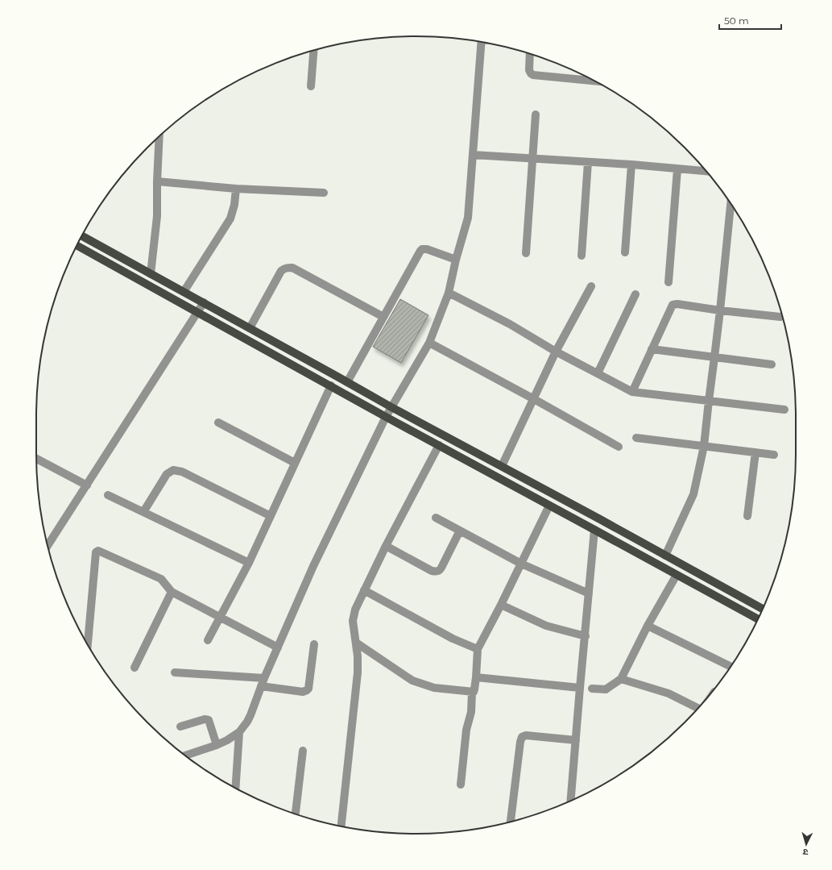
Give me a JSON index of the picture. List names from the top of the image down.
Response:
{
  "scale_bar": "50 m",
  "north": "bottom"
}
